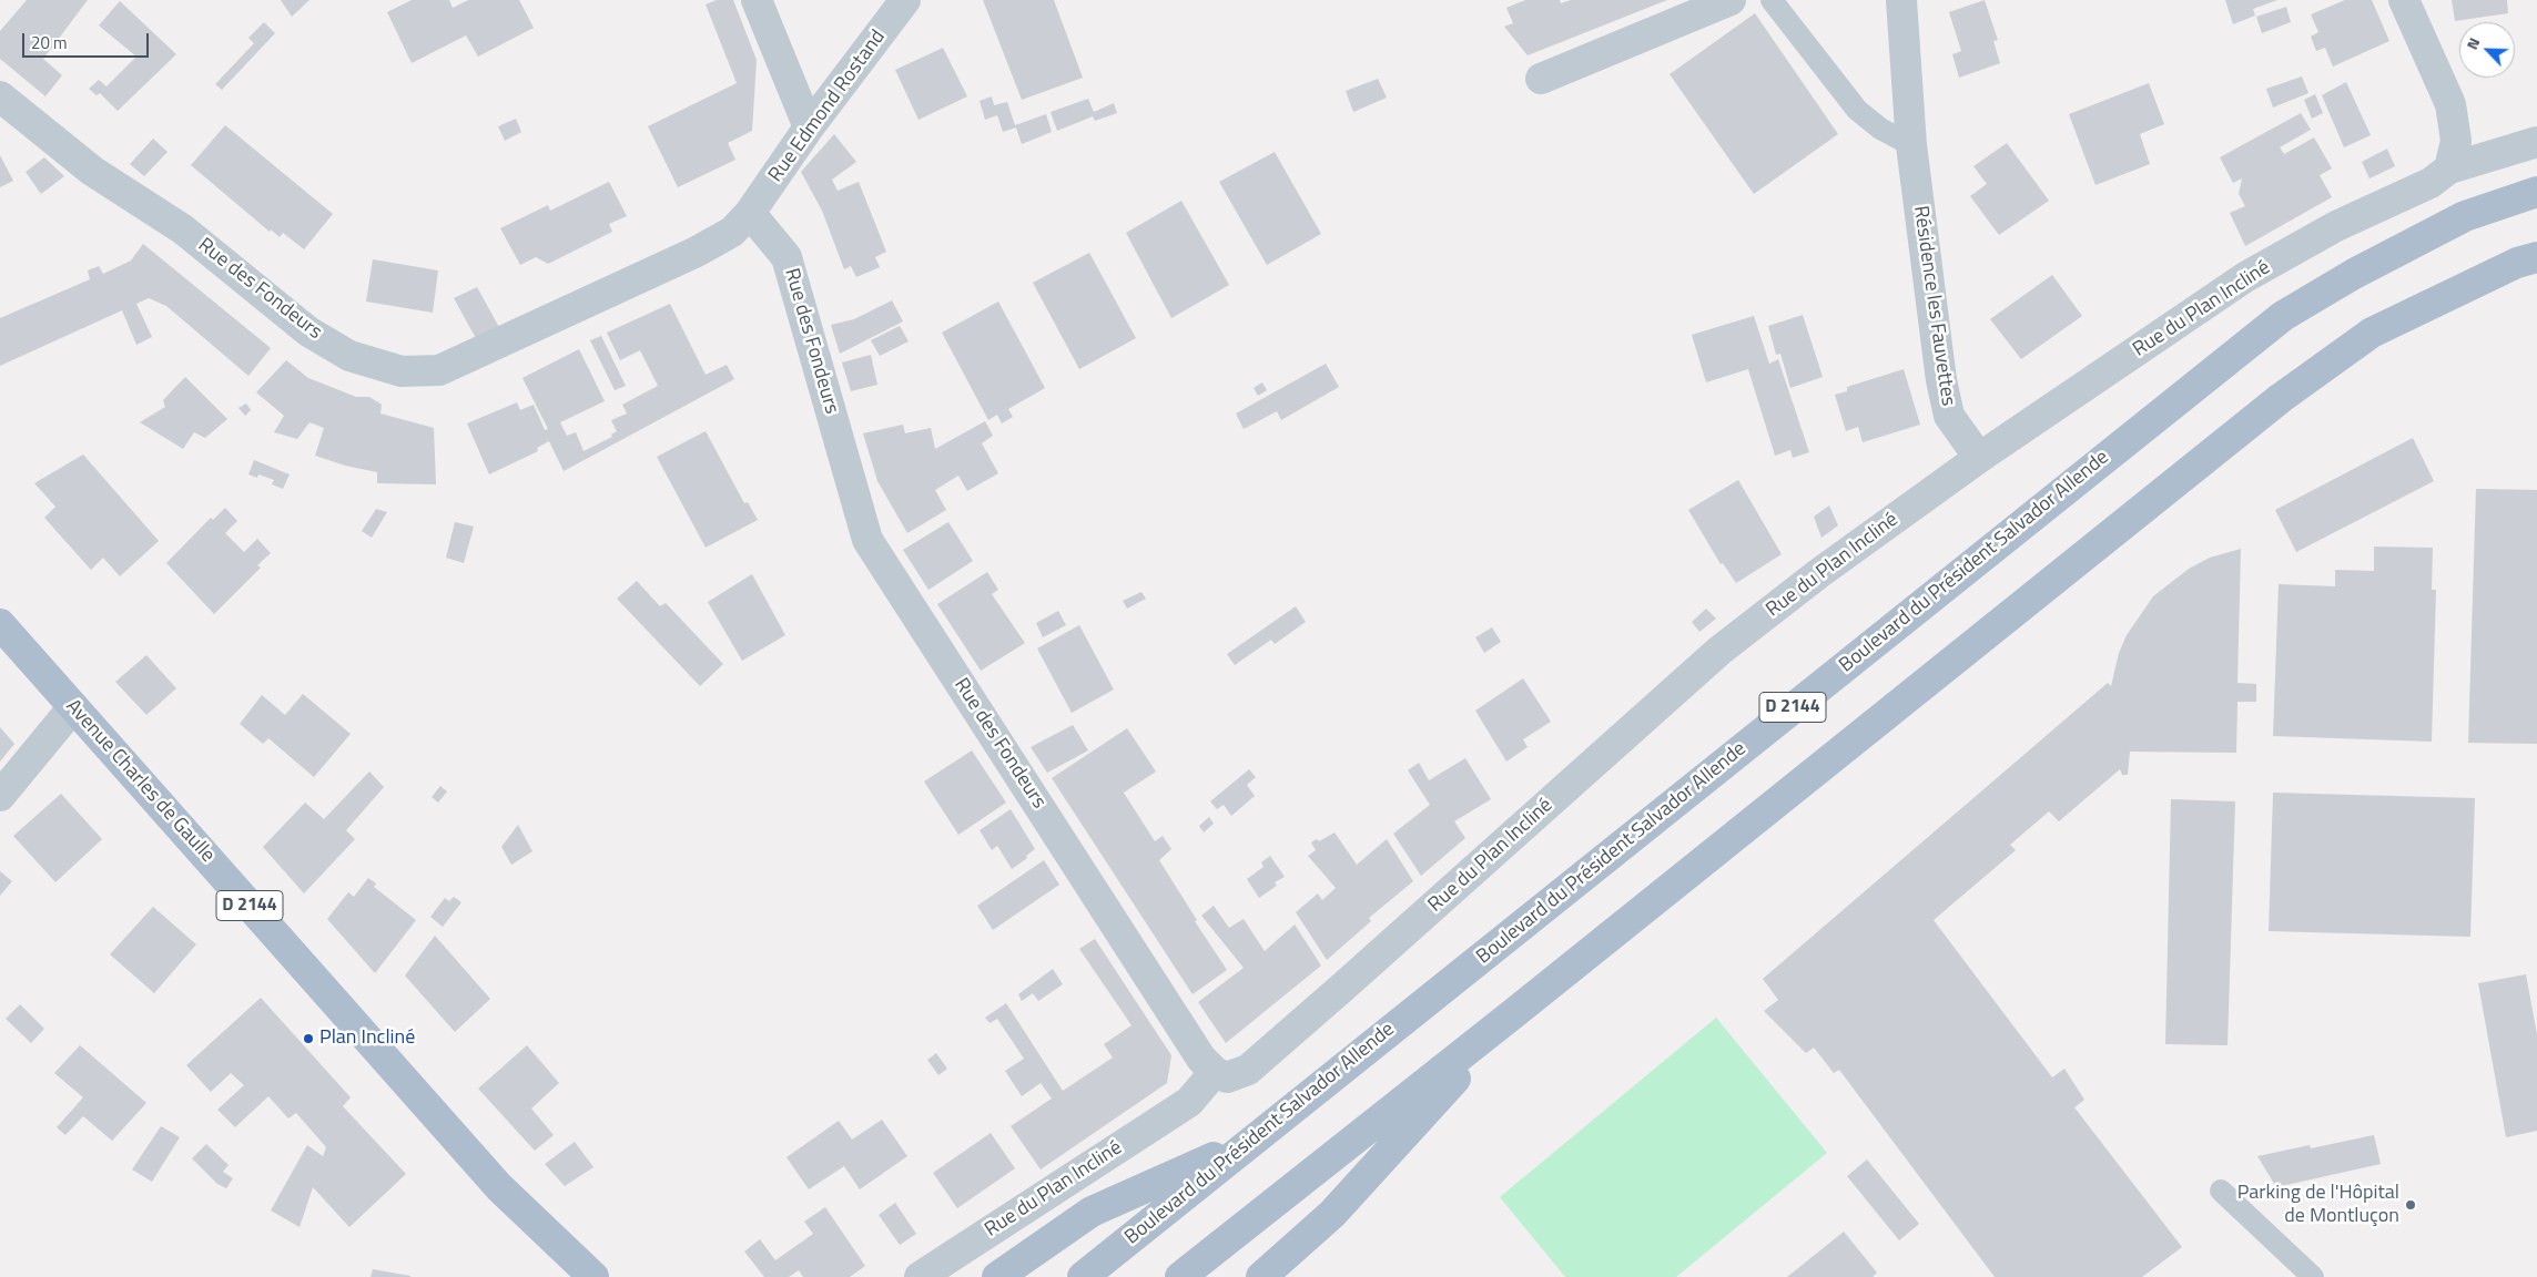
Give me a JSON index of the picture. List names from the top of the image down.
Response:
{
  "streets": {
    "main road": ["Boulevard du Président Salvador Allende", "D 2144", "Avenue Charles de Gaulle"],
    "street": [
      "Rue Edmond Rostand",
      "Rue des Fondeurs",
      "Résidence les Fauvettes",
      "Rue du Plan Incliné"
    ]
  },
  "crossings": [
    ["Rue Edmond Rostand", "Rue des Fondeurs"],
    ["Rue des Fondeurs", "Rue du Plan Incliné"],
    ["Résidence les Fauvettes", "Rue du Plan Incliné"]
  ],
  "places": ["Plan Incliné", "Parking de l'Hôpital de Montluçon"],
  "scale_bar": "20 m",
  "north": "top left"
}
